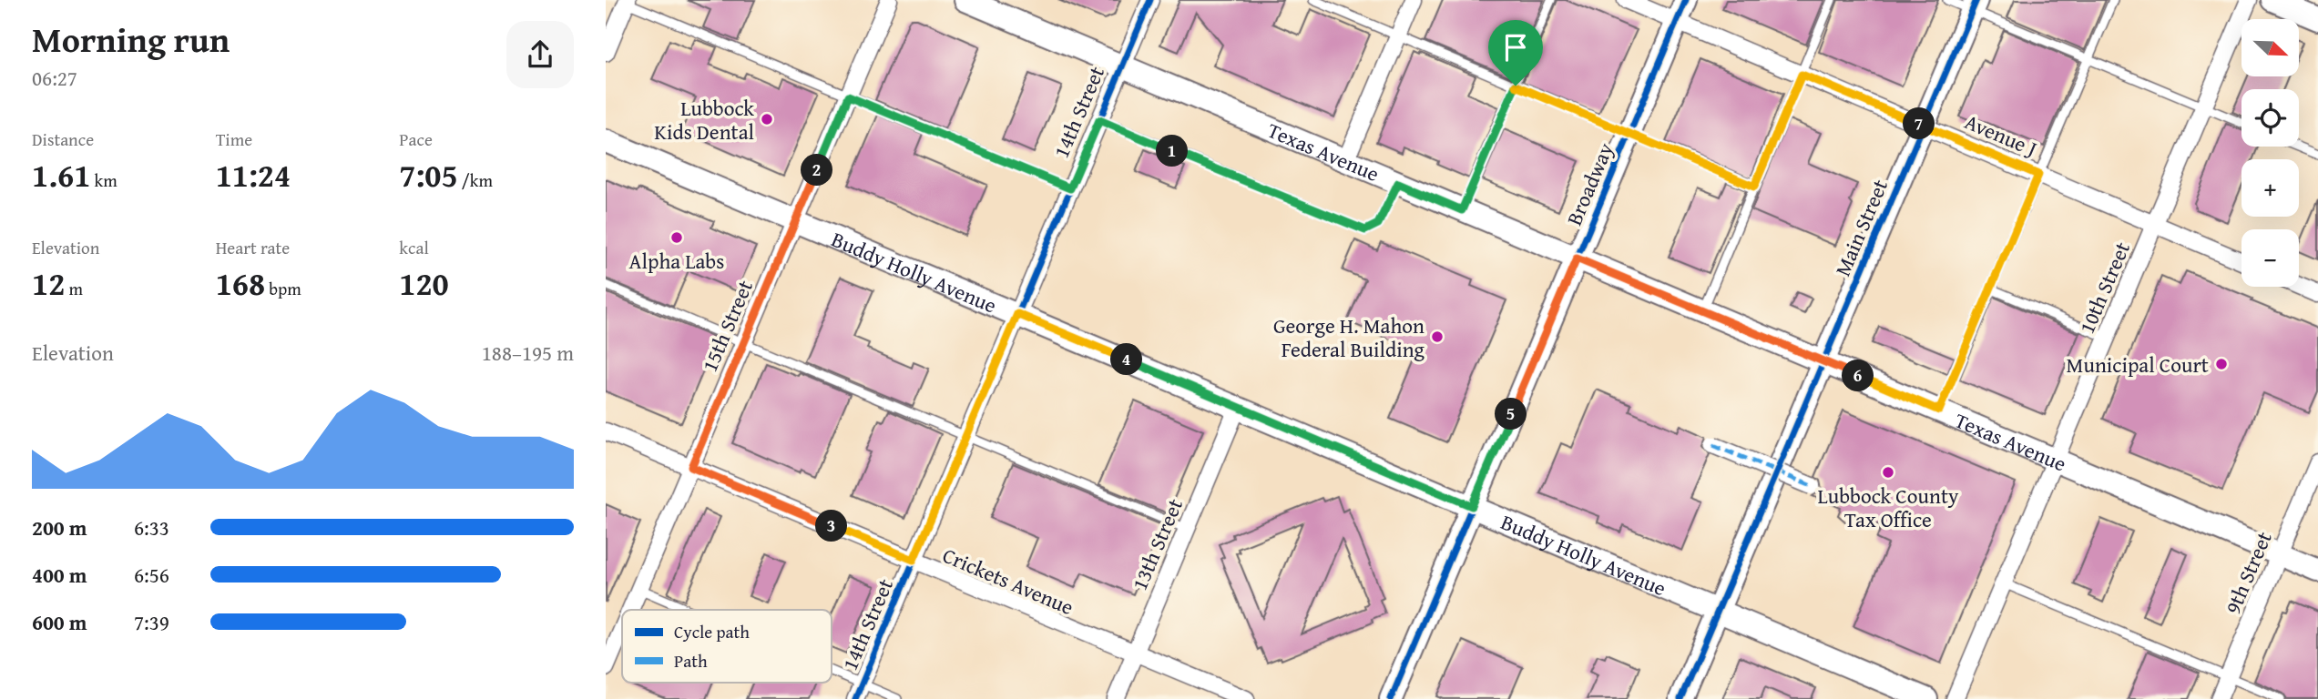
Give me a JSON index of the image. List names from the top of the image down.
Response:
{
  "streets": {
    "main road": [
      "Texas Avenue",
      "Broadway",
      "Main Street",
      "Buddy Holly Avenue"
    ],
    "street": [
      "14th Street",
      "Avenue J",
      "10th Street",
      "15th Street",
      "13th Street",
      "9th Street",
      "Crickets Avenue"
    ]
  },
  "crossings": [
    ["14th Street", "Texas Avenue"],
    ["14th Street", "Buddy Holly Avenue"],
    ["14th Street", "Crickets Avenue"],
    ["Avenue J", "Broadway"],
    ["Avenue J", "Main Street"],
    ["Avenue J", "10th Street"],
    ["Texas Avenue", "Broadway"],
    ["Texas Avenue", "Main Street"],
    ["Texas Avenue", "10th Street"],
    ["Texas Avenue", "9th Street"],
    ["Broadway", "Buddy Holly Avenue"],
    ["Main Street", "Buddy Holly Avenue"],
    ["Buddy Holly Avenue", "15th Street"],
    ["Buddy Holly Avenue", "13th Street"],
    ["15th Street", "Crickets Avenue"],
    ["13th Street", "Crickets Avenue"]
  ],
  "places": [
    "Lubbock Kids Dental",
    "Alpha Labs",
    "George H. Mahon Federal Building",
    "Municipal Court",
    "Lubbock County Tax Office"
  ],
  "legend": ["Cycle path", "Path"],
  "north": "bottom right",
  "page": {
    "heading": ["Morning run", "06:27"],
    "map_buttons": ["+", "−"],
    "pins": [
      "7",
      "1",
      "2",
      "4",
      "6",
      "5",
      "3"
    ],
    "stats": [
      ["Distance", "1.61 km"],
      ["Time", "11:24"],
      ["Pace", "7:05 /km"],
      ["Elevation", "12 m"],
      ["Heart rate", "168 bpm"],
      ["kcal", "120"]
    ],
    "chart": ["Elevation", "188–195 m"],
    "list": [
      {
        "name": "200 m",
        "note": "6:33"
      },
      {
        "name": "400 m",
        "note": "6:56"
      },
      {
        "name": "600 m",
        "note": "7:39"
      }
    ]
  }
}
